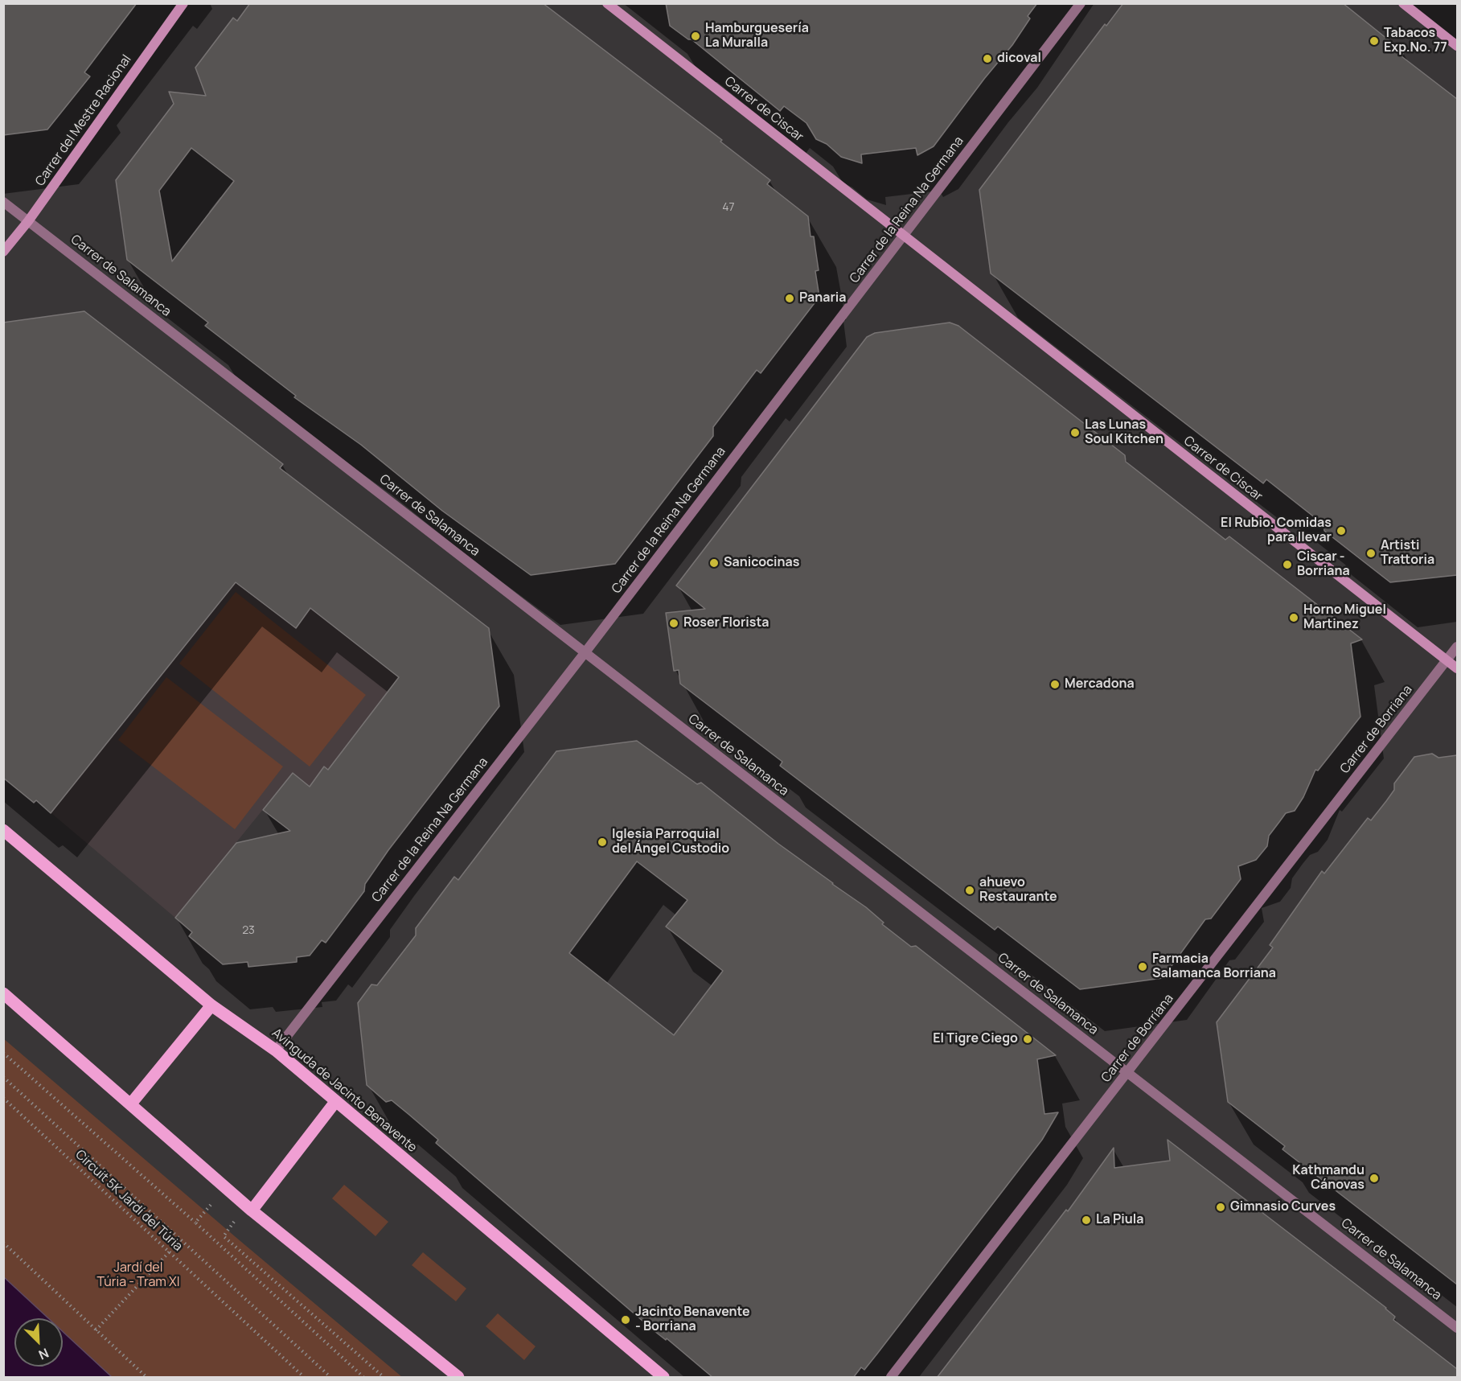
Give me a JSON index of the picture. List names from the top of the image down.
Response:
{
  "streets": {
    "main road": ["Avinguda de Jacinto Benavente"],
    "street": [
      "Carrer de Ciscar",
      "Carrer del Mestre Racional",
      "Carrer de la Reina Na Germana",
      "Carrer de Salamanca",
      "Carrer de Císcar",
      "Carrer de Borriana"
    ],
    "path": ["Circuit 5K Jardí del Túria"]
  },
  "crossings": [
    ["Carrer de Ciscar", "Carrer de la Reina Na Germana"],
    ["Carrer de Ciscar", "Carrer de Císcar"],
    ["Carrer del Mestre Racional", "Carrer de Salamanca"],
    ["Carrer de la Reina Na Germana", "Carrer de Salamanca"],
    ["Carrer de la Reina Na Germana", "Carrer de Císcar"],
    ["Carrer de la Reina Na Germana", "Avinguda de Jacinto Benavente"],
    ["Carrer de Salamanca", "Carrer de Borriana"],
    ["Carrer de Císcar", "Carrer de Borriana"]
  ],
  "parks": ["Jardí del Túria - Tram XI"],
  "places": [
    "Hamburguesería La Muralla",
    "Tabacos Exp.No. 77",
    "dicoval",
    "Panaria",
    "Las Lunas Soul Kitchen",
    "El Rubio. Comidas para llevar",
    "Artisti Trattoria",
    "Sanicocinas",
    "Ciscar - Borriana",
    "Horno Miguel Martinez",
    "Roser Florista",
    "Mercadona",
    "Iglesia Parroquial del Ángel Custodio",
    "ahuevo Restaurante",
    "Farmacia Salamanca Borriana",
    "El Tigre Ciego",
    "Kathmandu Cánovas",
    "Gimnasio Curves",
    "La Piula",
    "Jacinto Benavente - Borriana"
  ],
  "house_numbers": ["47", "23"],
  "north": "bottom right"
}
